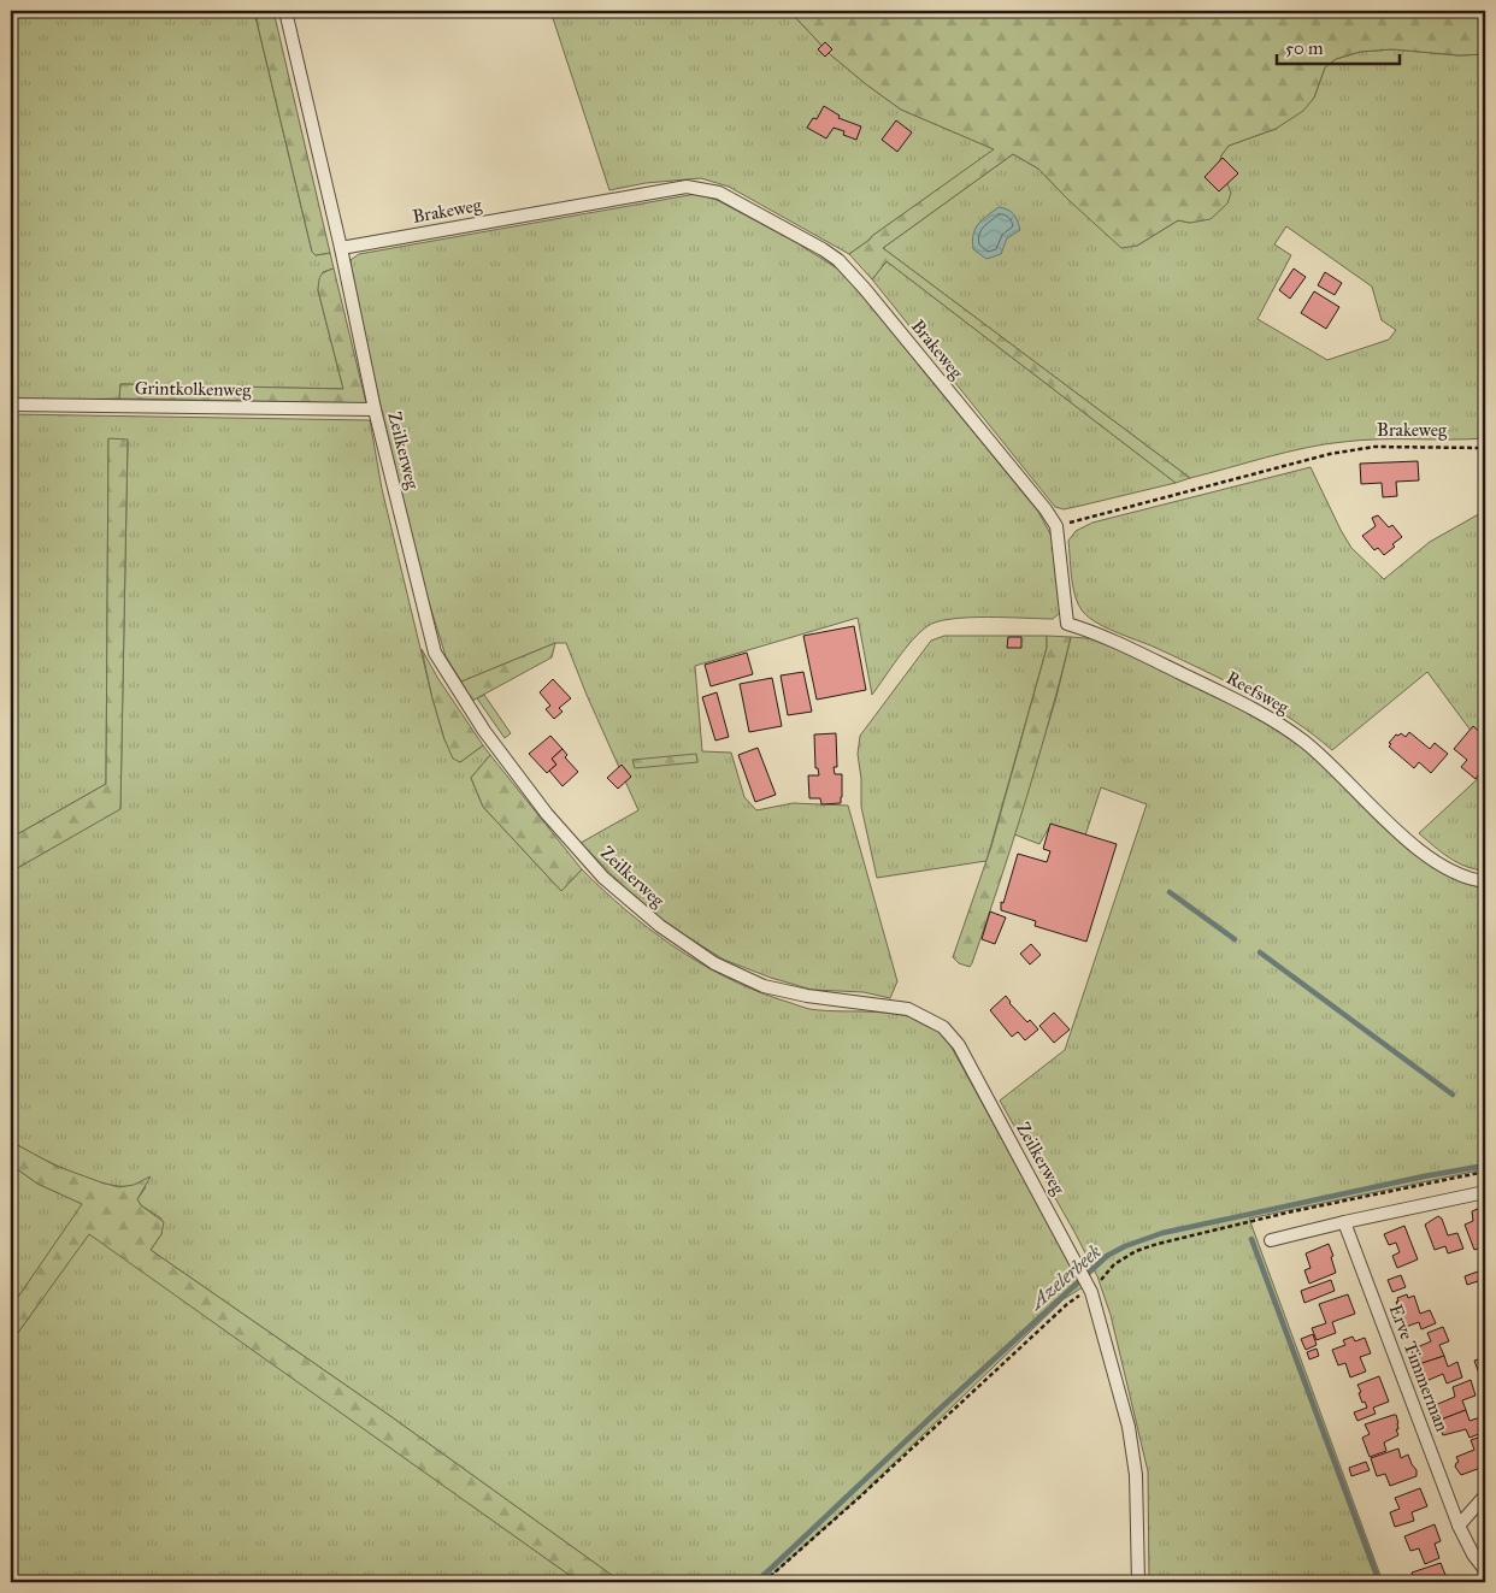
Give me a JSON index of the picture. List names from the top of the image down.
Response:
{
  "streets": {
    "street": [
      "Brakeweg",
      "Grintkolkenweg",
      "Zeilkerweg",
      "Reefsweg",
      "Erve Timmerman"
    ]
  },
  "crossings": [
    ["Brakeweg", "Zeilkerweg"],
    ["Brakeweg", "Reefsweg"],
    ["Grintkolkenweg", "Zeilkerweg"]
  ],
  "water": ["Azelerbeek"],
  "scale_bar": "50 m"
}
